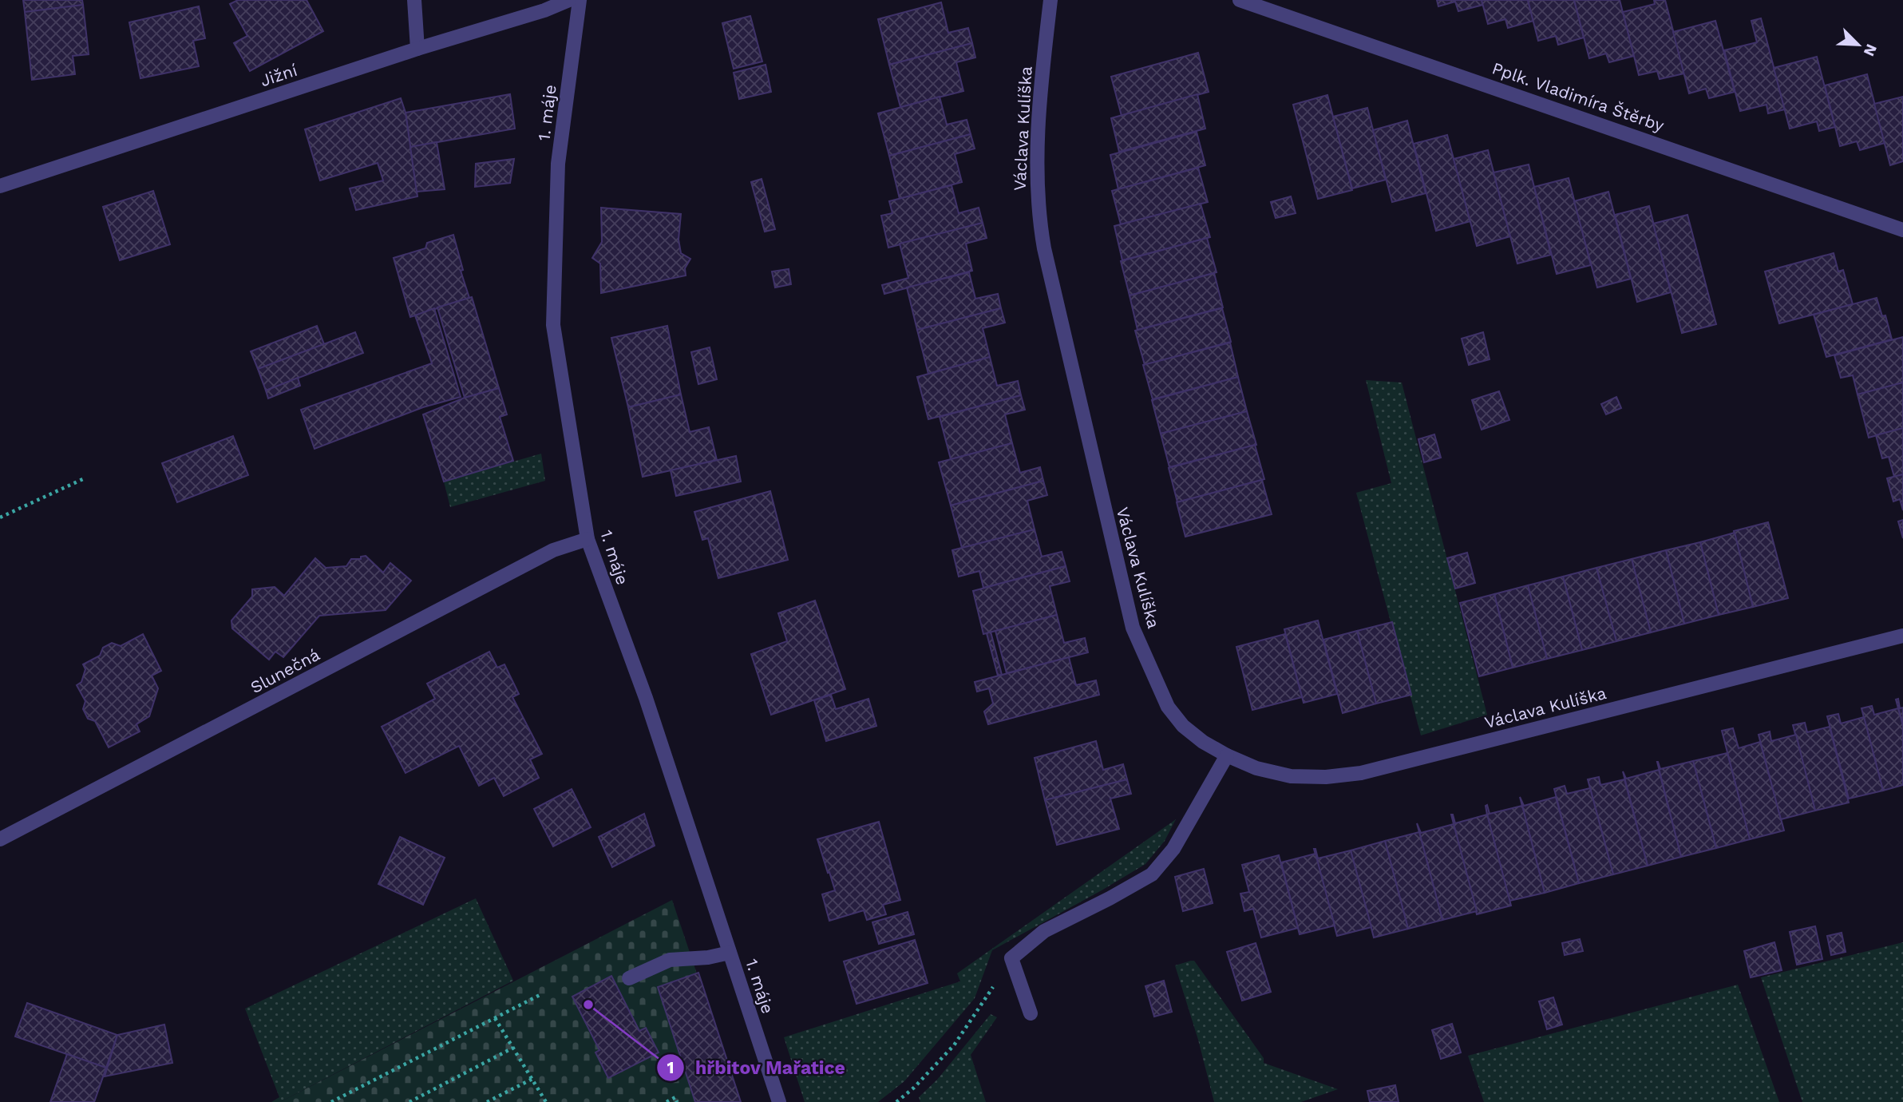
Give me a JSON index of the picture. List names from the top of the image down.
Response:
{
  "streets": {
    "street": [
      "Jižní",
      "Pplk. Vladimíra Štěrby",
      "1. máje",
      "Václava Kulíška",
      "Slunečná"
    ]
  },
  "crossings": [
    ["1. máje", "Slunečná"]
  ],
  "places": ["hřbitov Mařatice"],
  "north": "bottom right"
}
